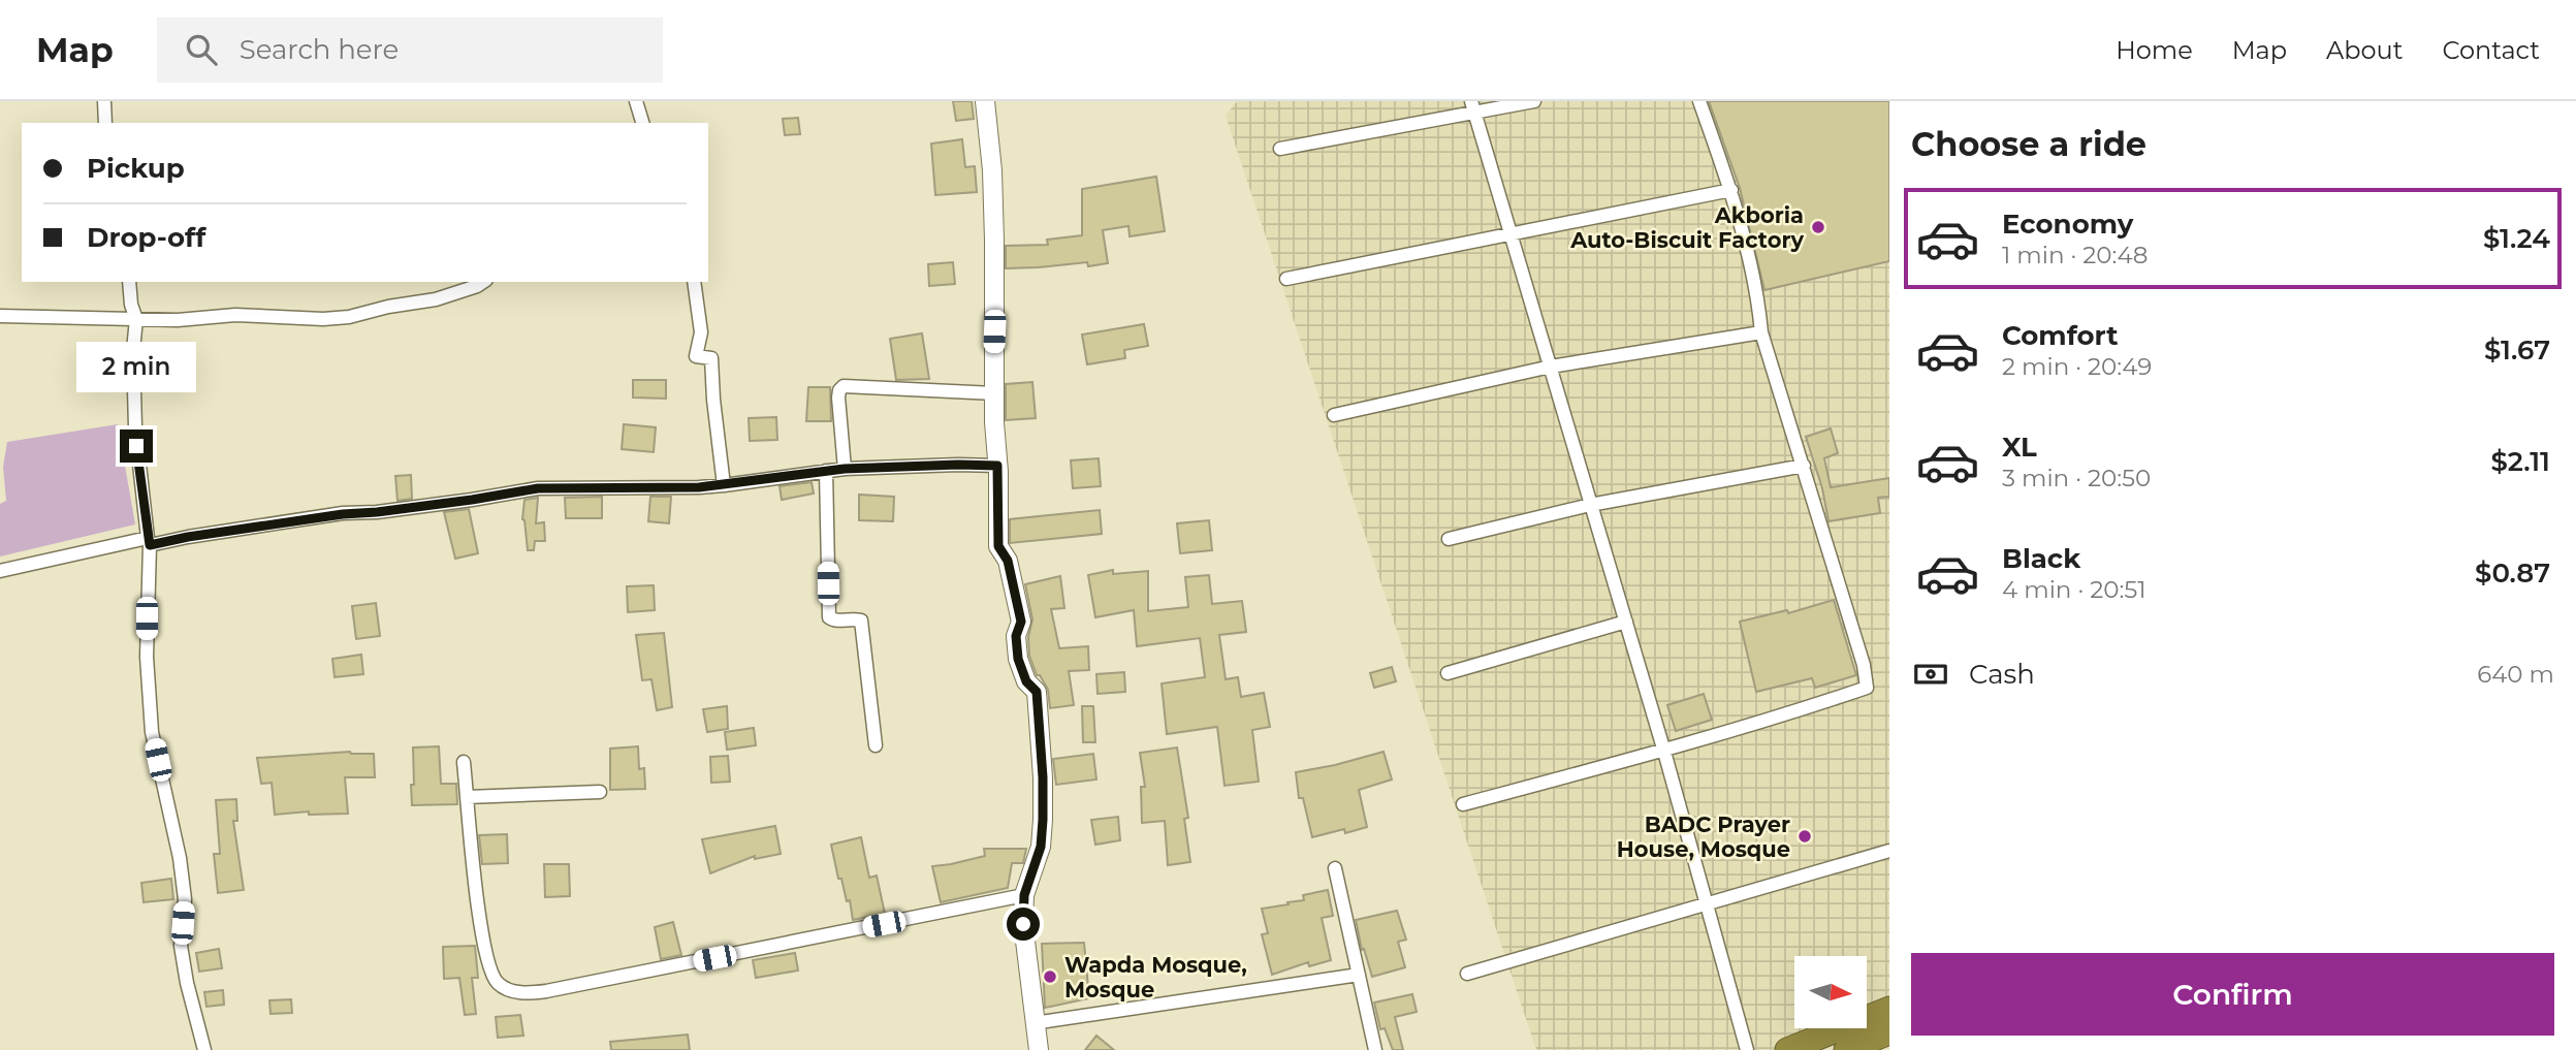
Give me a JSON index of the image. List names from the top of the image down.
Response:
{
  "places": ["Akboria Auto-Biscuit Factory", "BADC Prayer House, Mosque", "Wapda Mosque, Mosque"],
  "north": "right",
  "page": {
    "header": "Map",
    "search": "Search here",
    "nav": [
      "Home",
      "Map",
      "About",
      "Contact"
    ],
    "heading": "Choose a ride",
    "banner": ["Pickup", "Drop-off"],
    "list": [
      {
        "name": "Economy",
        "note": "1 min · 20:48",
        "value": "$1.24"
      },
      {
        "name": "Comfort",
        "note": "2 min · 20:49",
        "value": "$1.67"
      },
      {
        "name": "XL",
        "note": "3 min · 20:50",
        "value": "$2.11"
      },
      {
        "name": "Black",
        "note": "4 min · 20:51",
        "value": "$0.87"
      }
    ],
    "bubble": "2 min",
    "pay": ["Cash", "640 m"],
    "buttons": "Confirm"
  }
}
